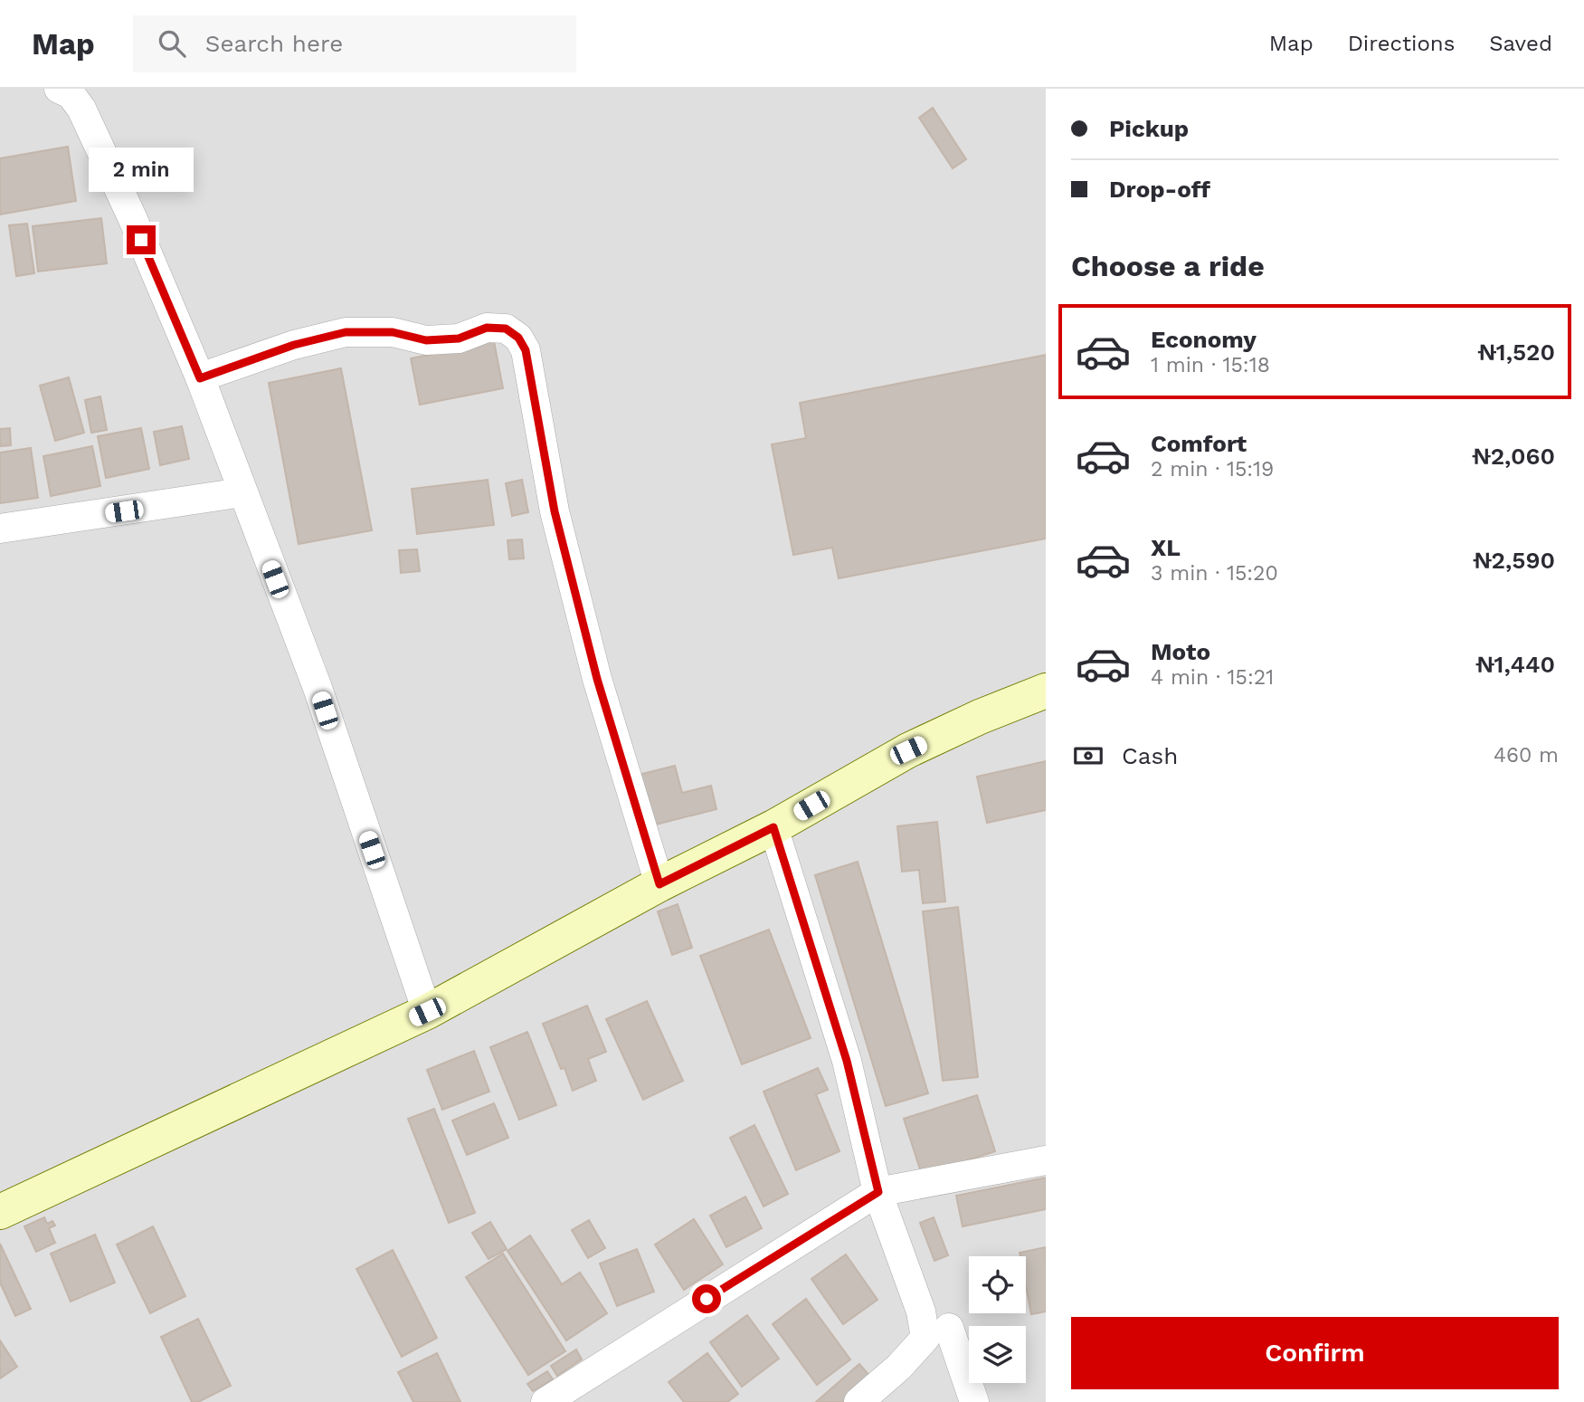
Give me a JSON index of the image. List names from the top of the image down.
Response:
{
  "page": {
    "header": "Map",
    "search": "Search here",
    "nav": ["Map", "Directions", "Saved"],
    "banner": ["Pickup", "Drop-off"],
    "bubble": "2 min",
    "heading": "Choose a ride",
    "list": [
      {
        "name": "Economy",
        "note": "1 min · 15:18",
        "value": "₦1,520"
      },
      {
        "name": "Comfort",
        "note": "2 min · 15:19",
        "value": "₦2,060"
      },
      {
        "name": "XL",
        "note": "3 min · 15:20",
        "value": "₦2,590"
      },
      {
        "name": "Moto",
        "note": "4 min · 15:21",
        "value": "₦1,440"
      }
    ],
    "pay": ["Cash", "460 m"],
    "buttons": "Confirm"
  }
}
